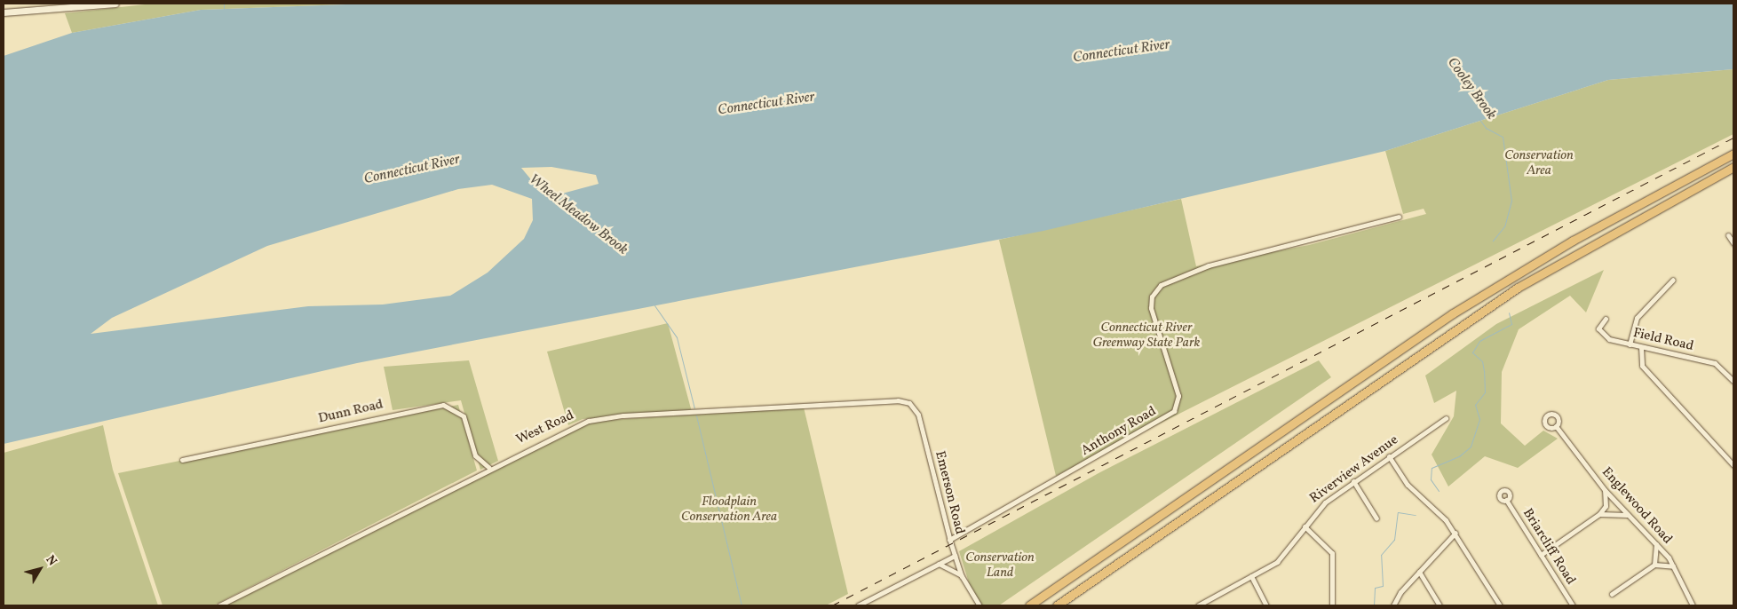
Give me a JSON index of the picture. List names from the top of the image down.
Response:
{
  "streets": {
    "street": [
      "Field Road",
      "Dunn Road",
      "West Road",
      "Anthony Road",
      "Riverview Avenue",
      "Emerson Road",
      "Englewood Road",
      "Briarcliff Road"
    ]
  },
  "crossings": [
    ["Dunn Road", "West Road"],
    ["West Road", "Emerson Road"],
    ["Anthony Road", "Emerson Road"]
  ],
  "water": ["Connecticut River", "Cooley Brook", "Wheel Meadow Brook"],
  "parks": [
    "Conservation Area",
    "Connecticut River Greenway State Park",
    "Floodplain Conservation Area",
    "Conservation Land"
  ],
  "north": "top right"
}
